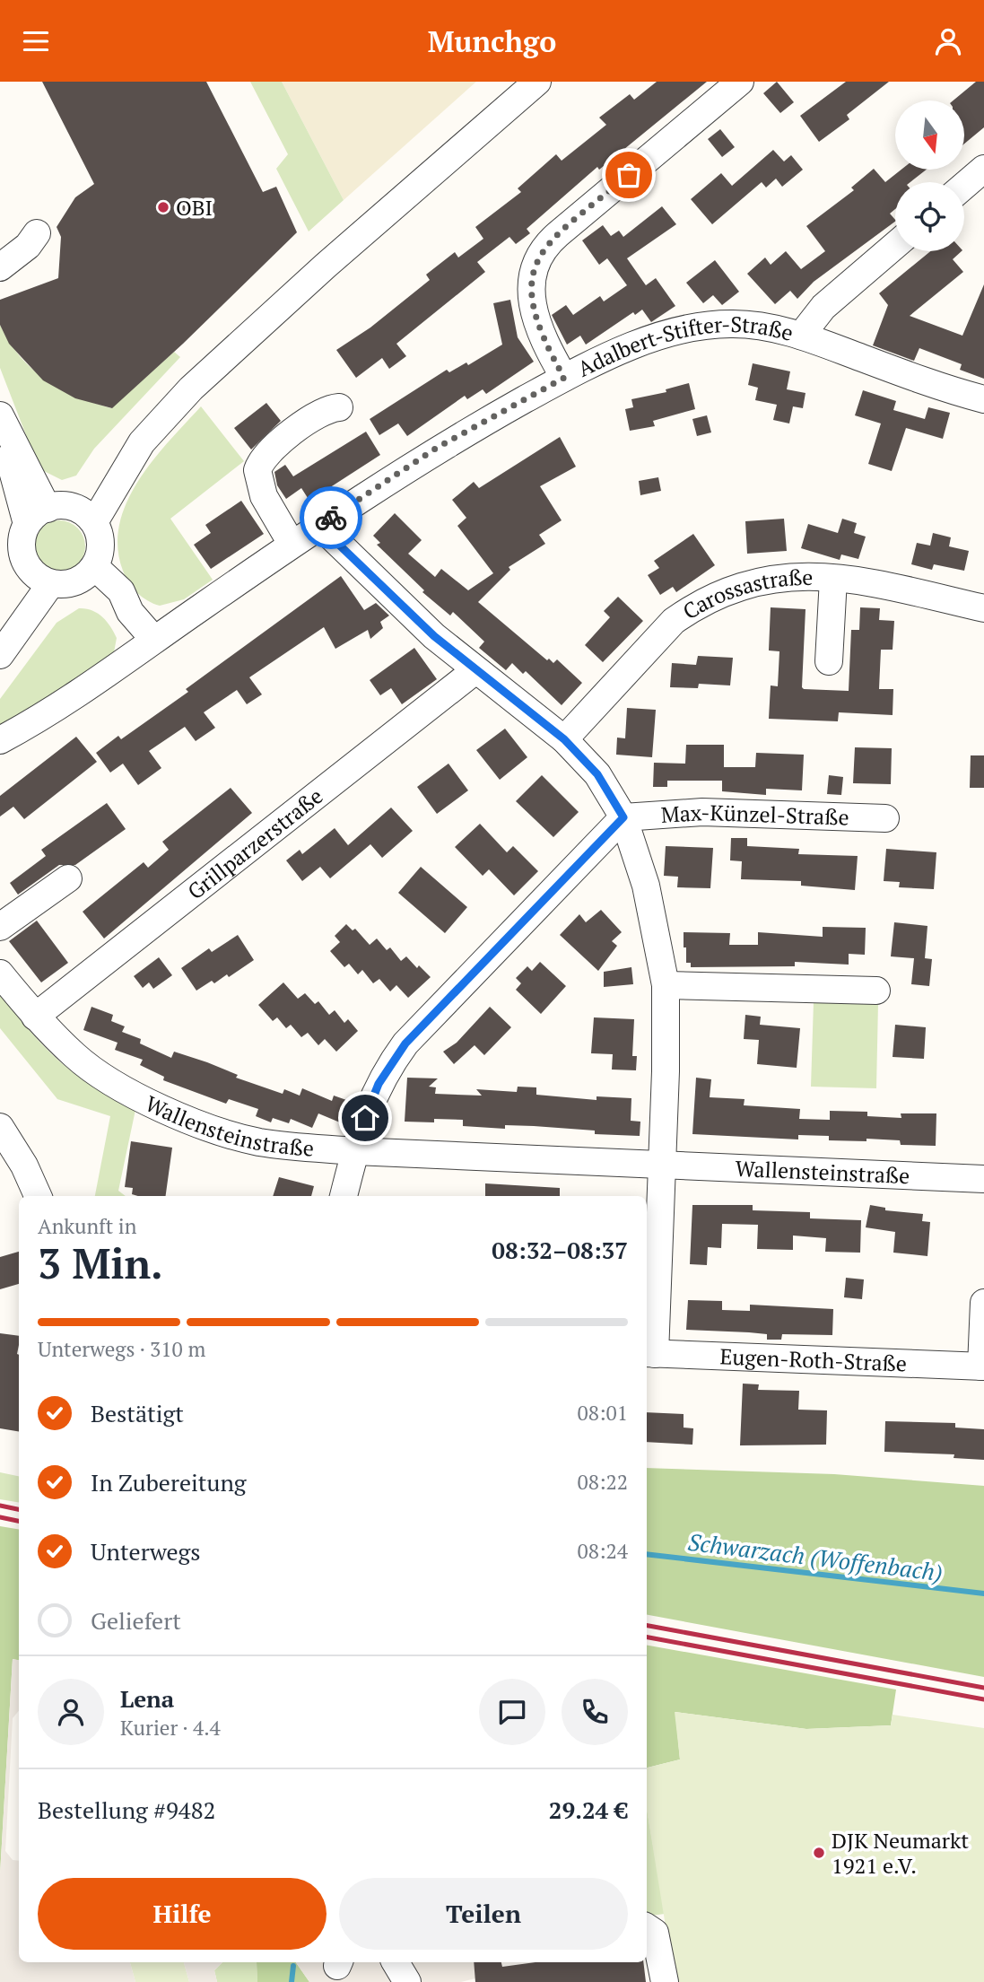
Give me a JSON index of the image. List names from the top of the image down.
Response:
{
  "streets": {
    "street": [
      "Adalbert-Stifter-Straße",
      "Carossastraße",
      "Max-Künzel-Straße",
      "Grillparzerstraße",
      "Wallensteinstraße",
      "Eugen-Roth-Straße"
    ]
  },
  "crossings": [
    ["Adalbert-Stifter-Straße", "Max-Künzel-Straße"],
    ["Carossastraße", "Max-Künzel-Straße"],
    ["Max-Künzel-Straße", "Grillparzerstraße"],
    ["Max-Künzel-Straße", "Wallensteinstraße"],
    ["Grillparzerstraße", "Wallensteinstraße"]
  ],
  "water": ["Schwarzach (Woffenbach)"],
  "places": ["OBI", "DJK Neumarkt 1921 e.V."],
  "north": "bottom",
  "page": {
    "header": "Munchgo",
    "heading": ["3 Min.", "Ankunft in", "08:32–08:37"],
    "panel": [
      "Lena",
      "Kurier · 4.4",
      "Bestellung #9482",
      "29.24 €"
    ],
    "bar": "Unterwegs · 310 m",
    "list": [
      ["Bestätigt", "08:01"],
      ["In Zubereitung", "08:22"],
      ["Unterwegs", "08:24"],
      "Geliefert"
    ],
    "buttons": ["Hilfe", "Teilen"]
  }
}
